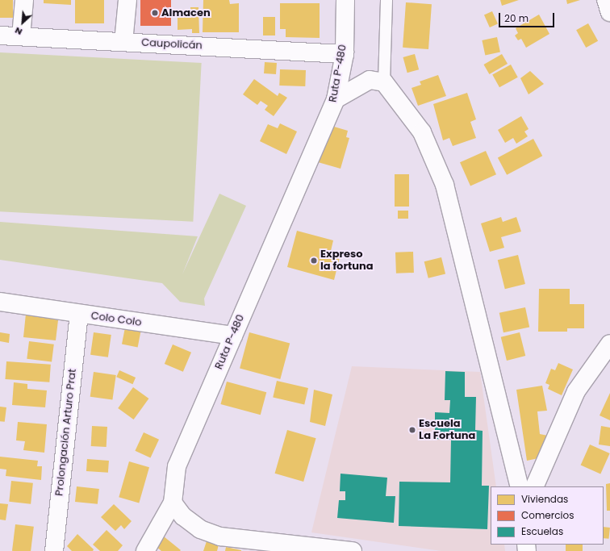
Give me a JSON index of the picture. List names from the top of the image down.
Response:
{
  "streets": {
    "street": [
      "Caupolicán",
      "Ruta P-480",
      "Colo Colo",
      "Prolongación Arturo Prat"
    ]
  },
  "crossings": [
    ["Caupolicán", "Ruta P-480"],
    ["Ruta P-480", "Colo Colo"],
    ["Colo Colo", "Prolongación Arturo Prat"]
  ],
  "places": ["Almacen", "Expreso la fortuna", "Escuela La Fortuna"],
  "legend": ["Viviendas", "Comercios", "Escuelas"],
  "scale_bar": "20 m",
  "north": "bottom left"
}
